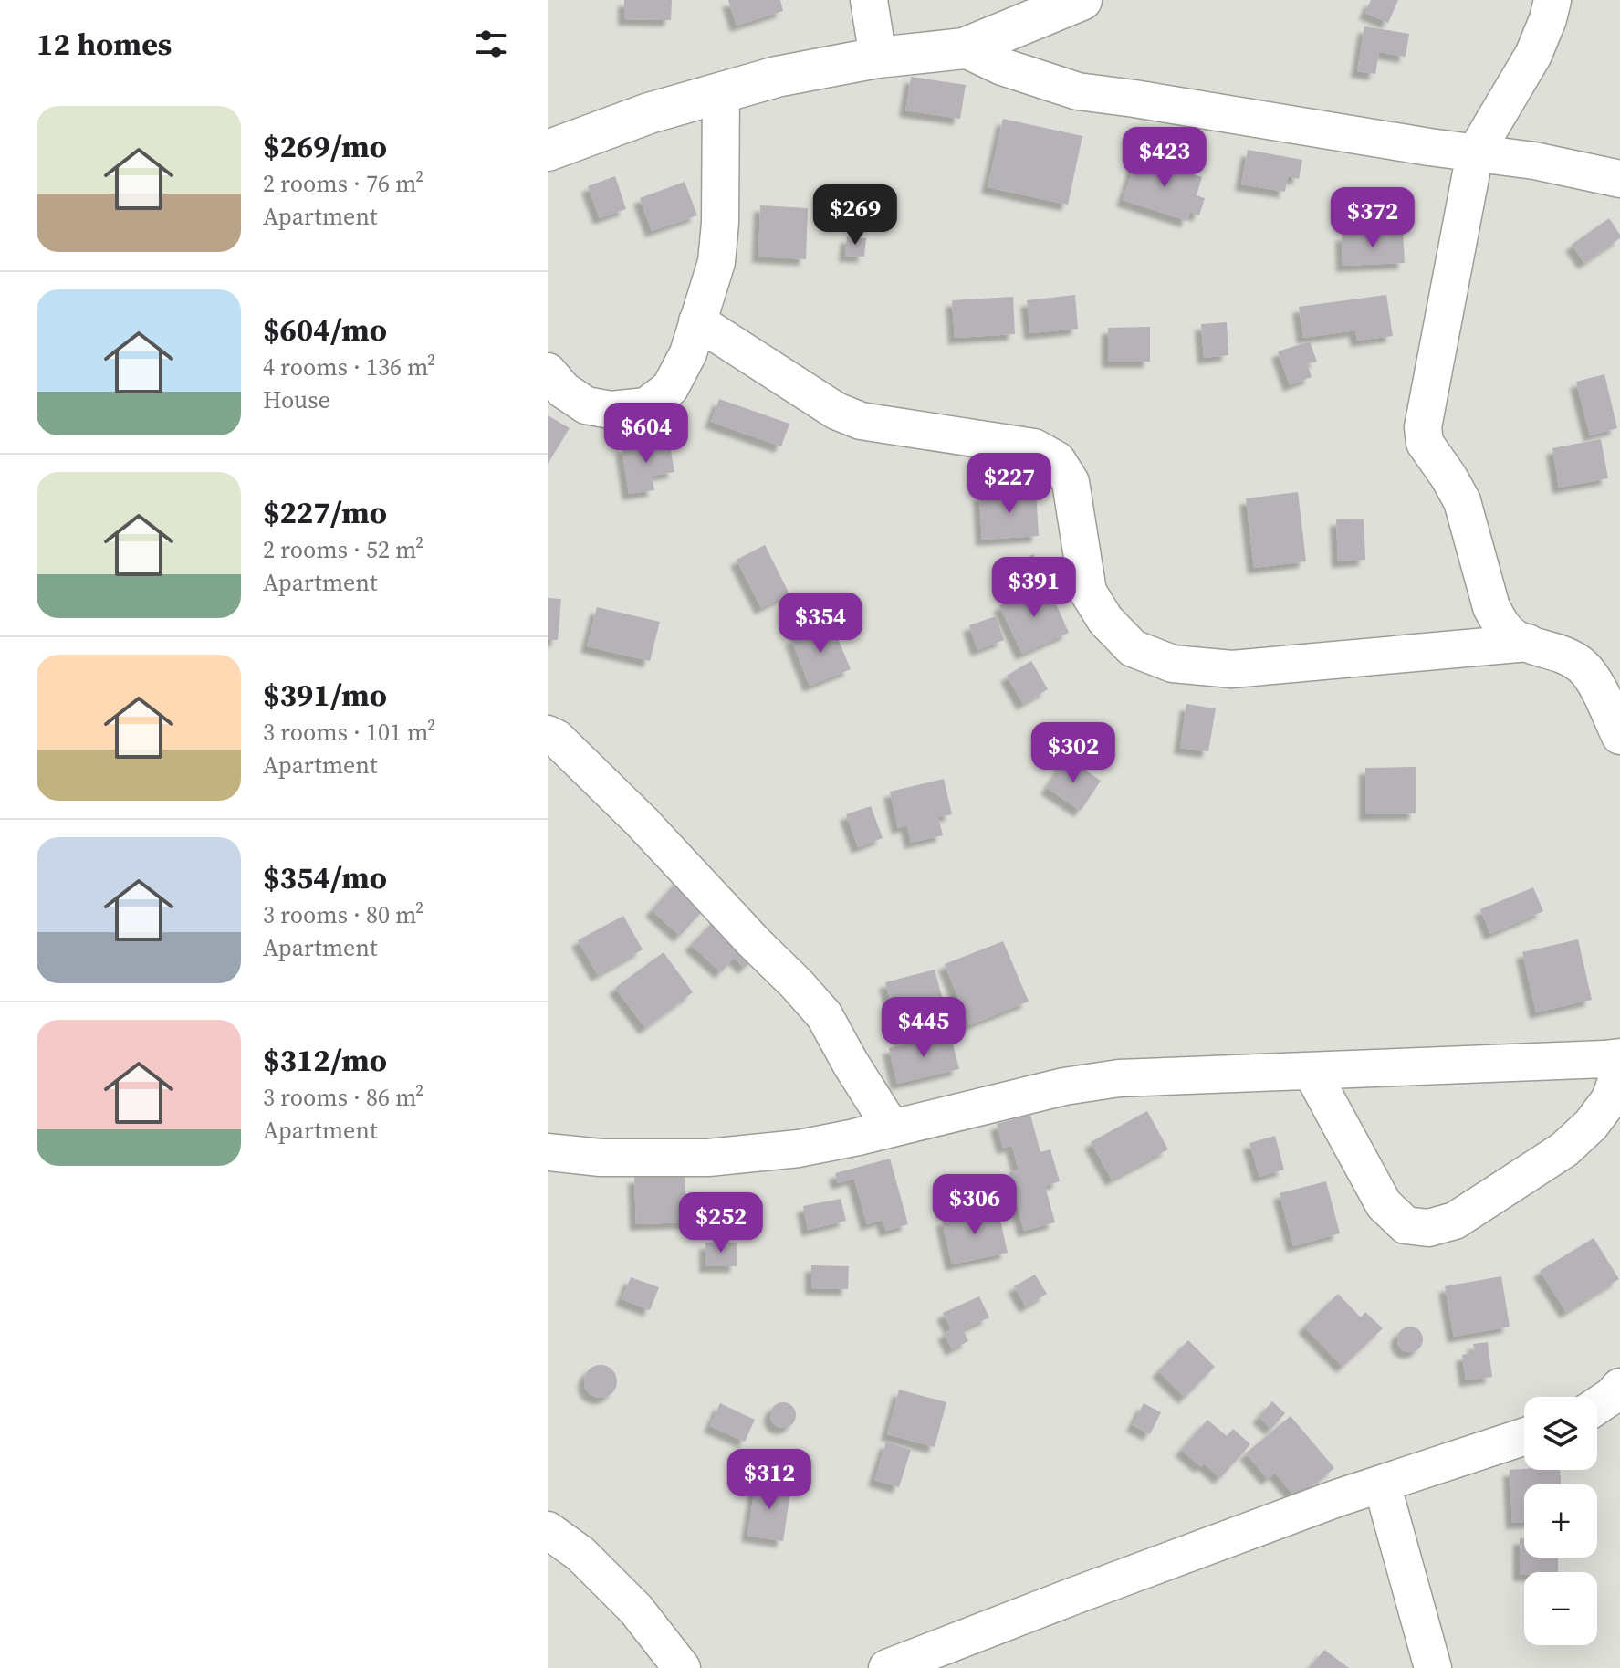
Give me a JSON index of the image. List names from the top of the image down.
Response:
{
  "page": {
    "heading": "12 homes",
    "list": [
      {
        "name": "$269/mo",
        "note": "2 rooms · 76 m² · Apartment"
      },
      {
        "name": "$604/mo",
        "note": "4 rooms · 136 m² · House"
      },
      {
        "name": "$227/mo",
        "note": "2 rooms · 52 m² · Apartment"
      },
      {
        "name": "$391/mo",
        "note": "3 rooms · 101 m² · Apartment"
      },
      {
        "name": "$354/mo",
        "note": "3 rooms · 80 m² · Apartment"
      },
      {
        "name": "$312/mo",
        "note": "3 rooms · 86 m² · Apartment"
      }
    ],
    "price": [
      "$423",
      "$269",
      "$372",
      "$604",
      "$227",
      "$391",
      "$354",
      "$302",
      "$445",
      "$306",
      "$252",
      "$312"
    ],
    "map_buttons": ["+", "−"]
  }
}
